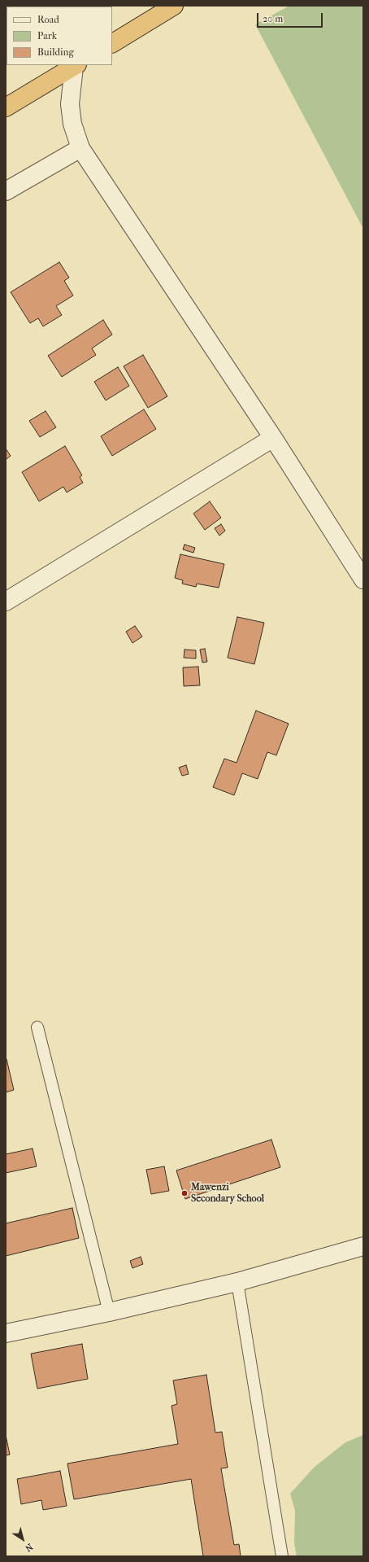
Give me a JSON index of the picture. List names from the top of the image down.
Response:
{
  "places": ["Mawenzi Secondary School"],
  "legend": ["Road", "Park", "Building"],
  "scale_bar": "20 m",
  "north": "bottom right"
}
